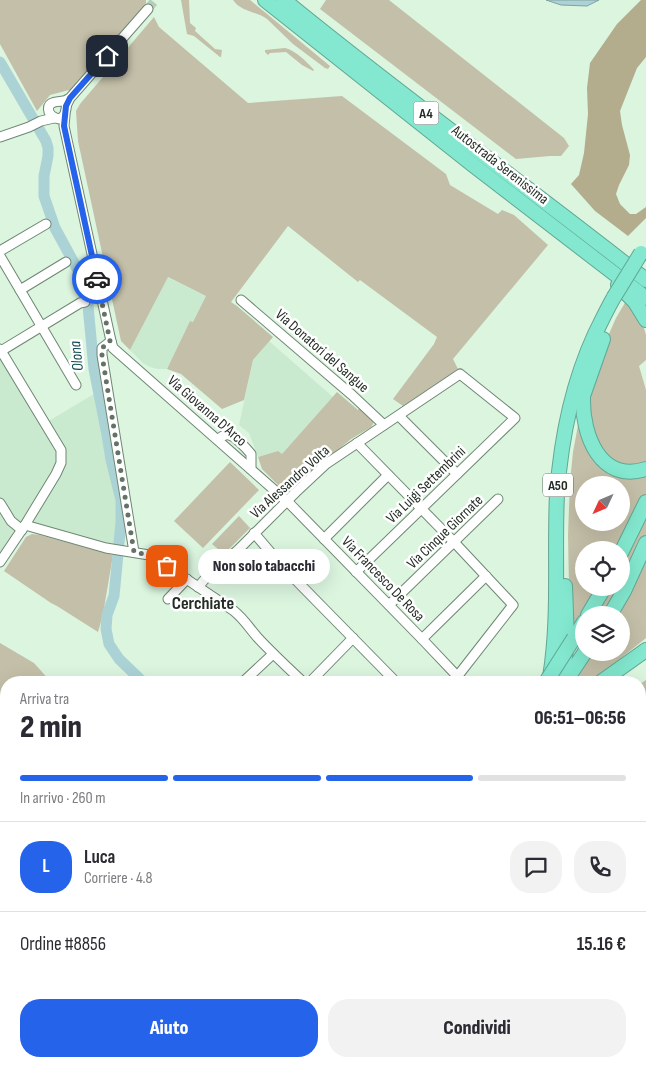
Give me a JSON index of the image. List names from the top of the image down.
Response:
{
  "streets": {
    "highway": ["A4", "Autostrada Serenissima", "A50"],
    "street": [
      "Via Donatori del Sangue",
      "Via Giovanna D'Arco",
      "Via Alessandro Volta",
      "Via Luigi Settembrini",
      "Via Cinque Giornate",
      "Via Francesco De Rosa"
    ]
  },
  "crossings": [
    ["Via Donatori del Sangue", "Via Alessandro Volta"],
    ["Via Giovanna D'Arco", "Via Alessandro Volta"],
    ["Via Giovanna D'Arco", "Via Francesco De Rosa"],
    ["Via Alessandro Volta", "Via Luigi Settembrini"],
    ["Via Alessandro Volta", "Via Francesco De Rosa"],
    ["Via Luigi Settembrini", "Via Francesco De Rosa"],
    ["Via Cinque Giornate", "Via Francesco De Rosa"]
  ],
  "districts": ["Cerchiate"],
  "water": ["Olona"],
  "places": ["Non solo tabacchi"],
  "north": "bottom left",
  "page": {
    "bubble": "Non solo tabacchi",
    "heading": ["2 min", "Arriva tra", "06:51–06:56"],
    "panel": [
      "Luca",
      "Corriere · 4.8",
      "Ordine #8856",
      "15.16 €"
    ],
    "bar": "In arrivo · 260 m",
    "round": "L",
    "buttons": ["Aiuto", "Condividi"]
  }
}
